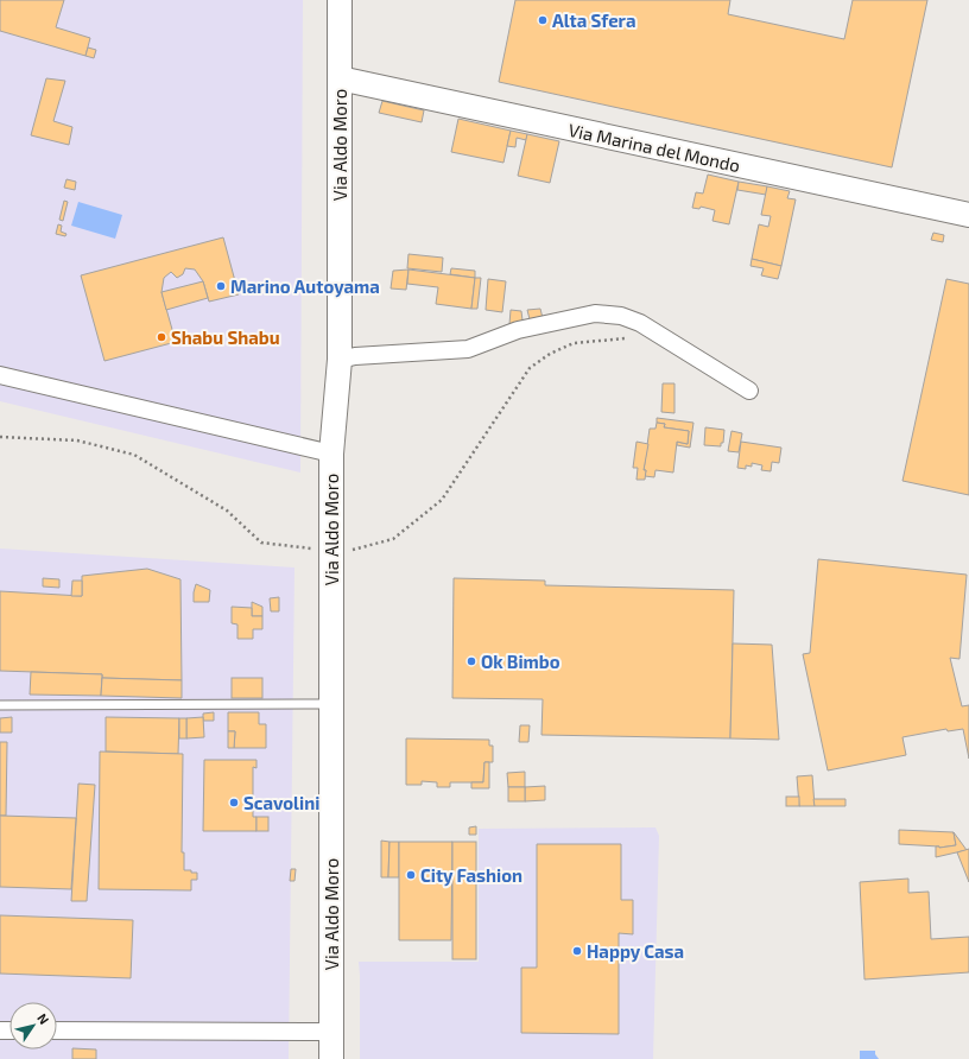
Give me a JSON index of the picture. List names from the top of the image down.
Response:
{
  "streets": {
    "main road": ["Via Aldo Moro", "Via Marina del Mondo"]
  },
  "crossings": [
    ["Via Aldo Moro", "Via Marina del Mondo"]
  ],
  "places": [
    "Alta Sfera",
    "Marino Autoyama",
    "Shabu Shabu",
    "Ok Bimbo",
    "Scavolini",
    "City Fashion",
    "Happy Casa"
  ],
  "north": "top right"
}
